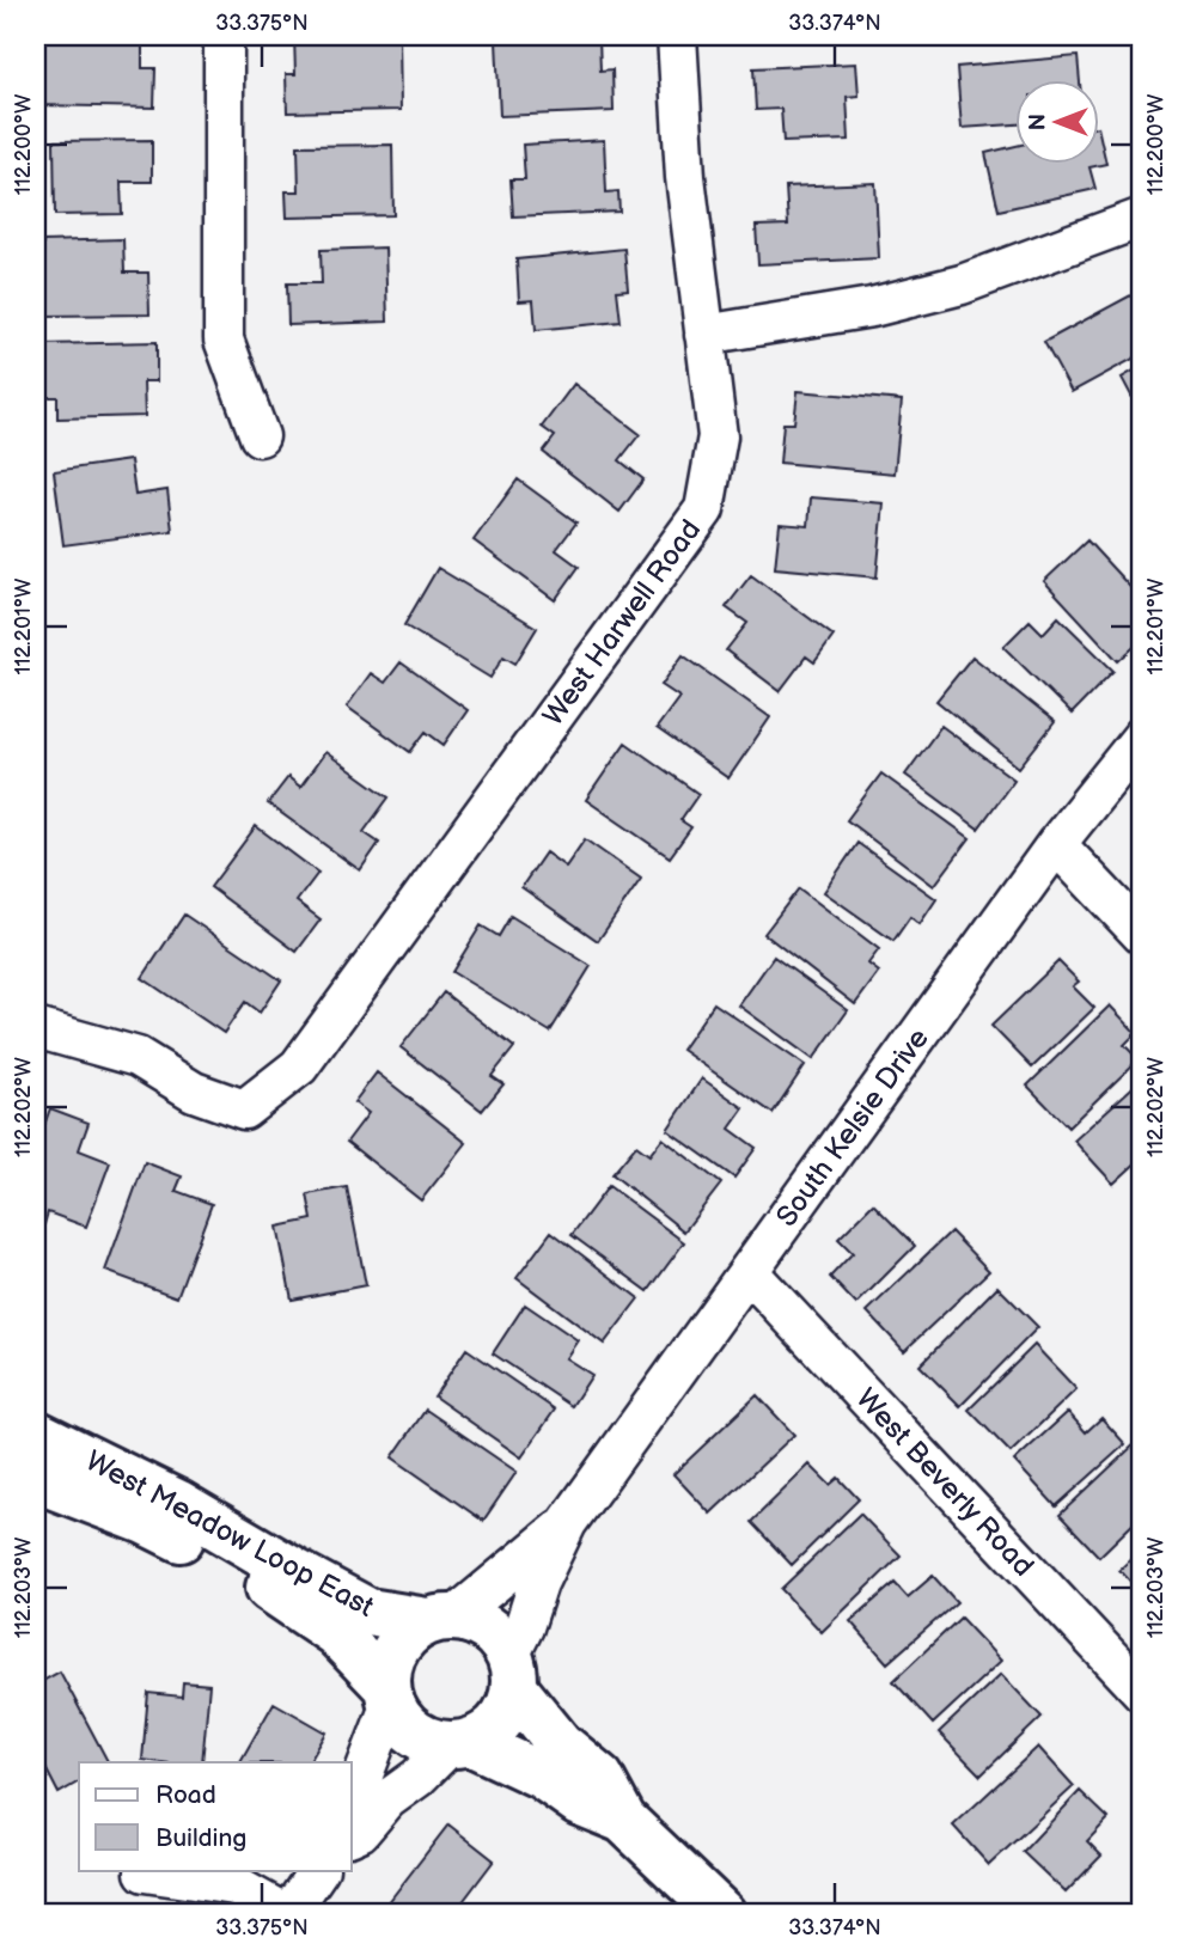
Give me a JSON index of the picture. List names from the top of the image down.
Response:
{
  "streets": {
    "street": [
      "West Harwell Road",
      "South Kelsie Drive",
      "West Beverly Road",
      "West Meadow Loop East"
    ]
  },
  "crossings": [
    ["South Kelsie Drive", "West Beverly Road"],
    ["South Kelsie Drive", "West Meadow Loop East"]
  ],
  "legend": ["Road", "Building"],
  "north": "left",
  "coordinates": [
    "33.375°N",
    "33.374°N",
    "112.200°W",
    "112.201°W",
    "112.202°W",
    "112.203°W"
  ]
}
